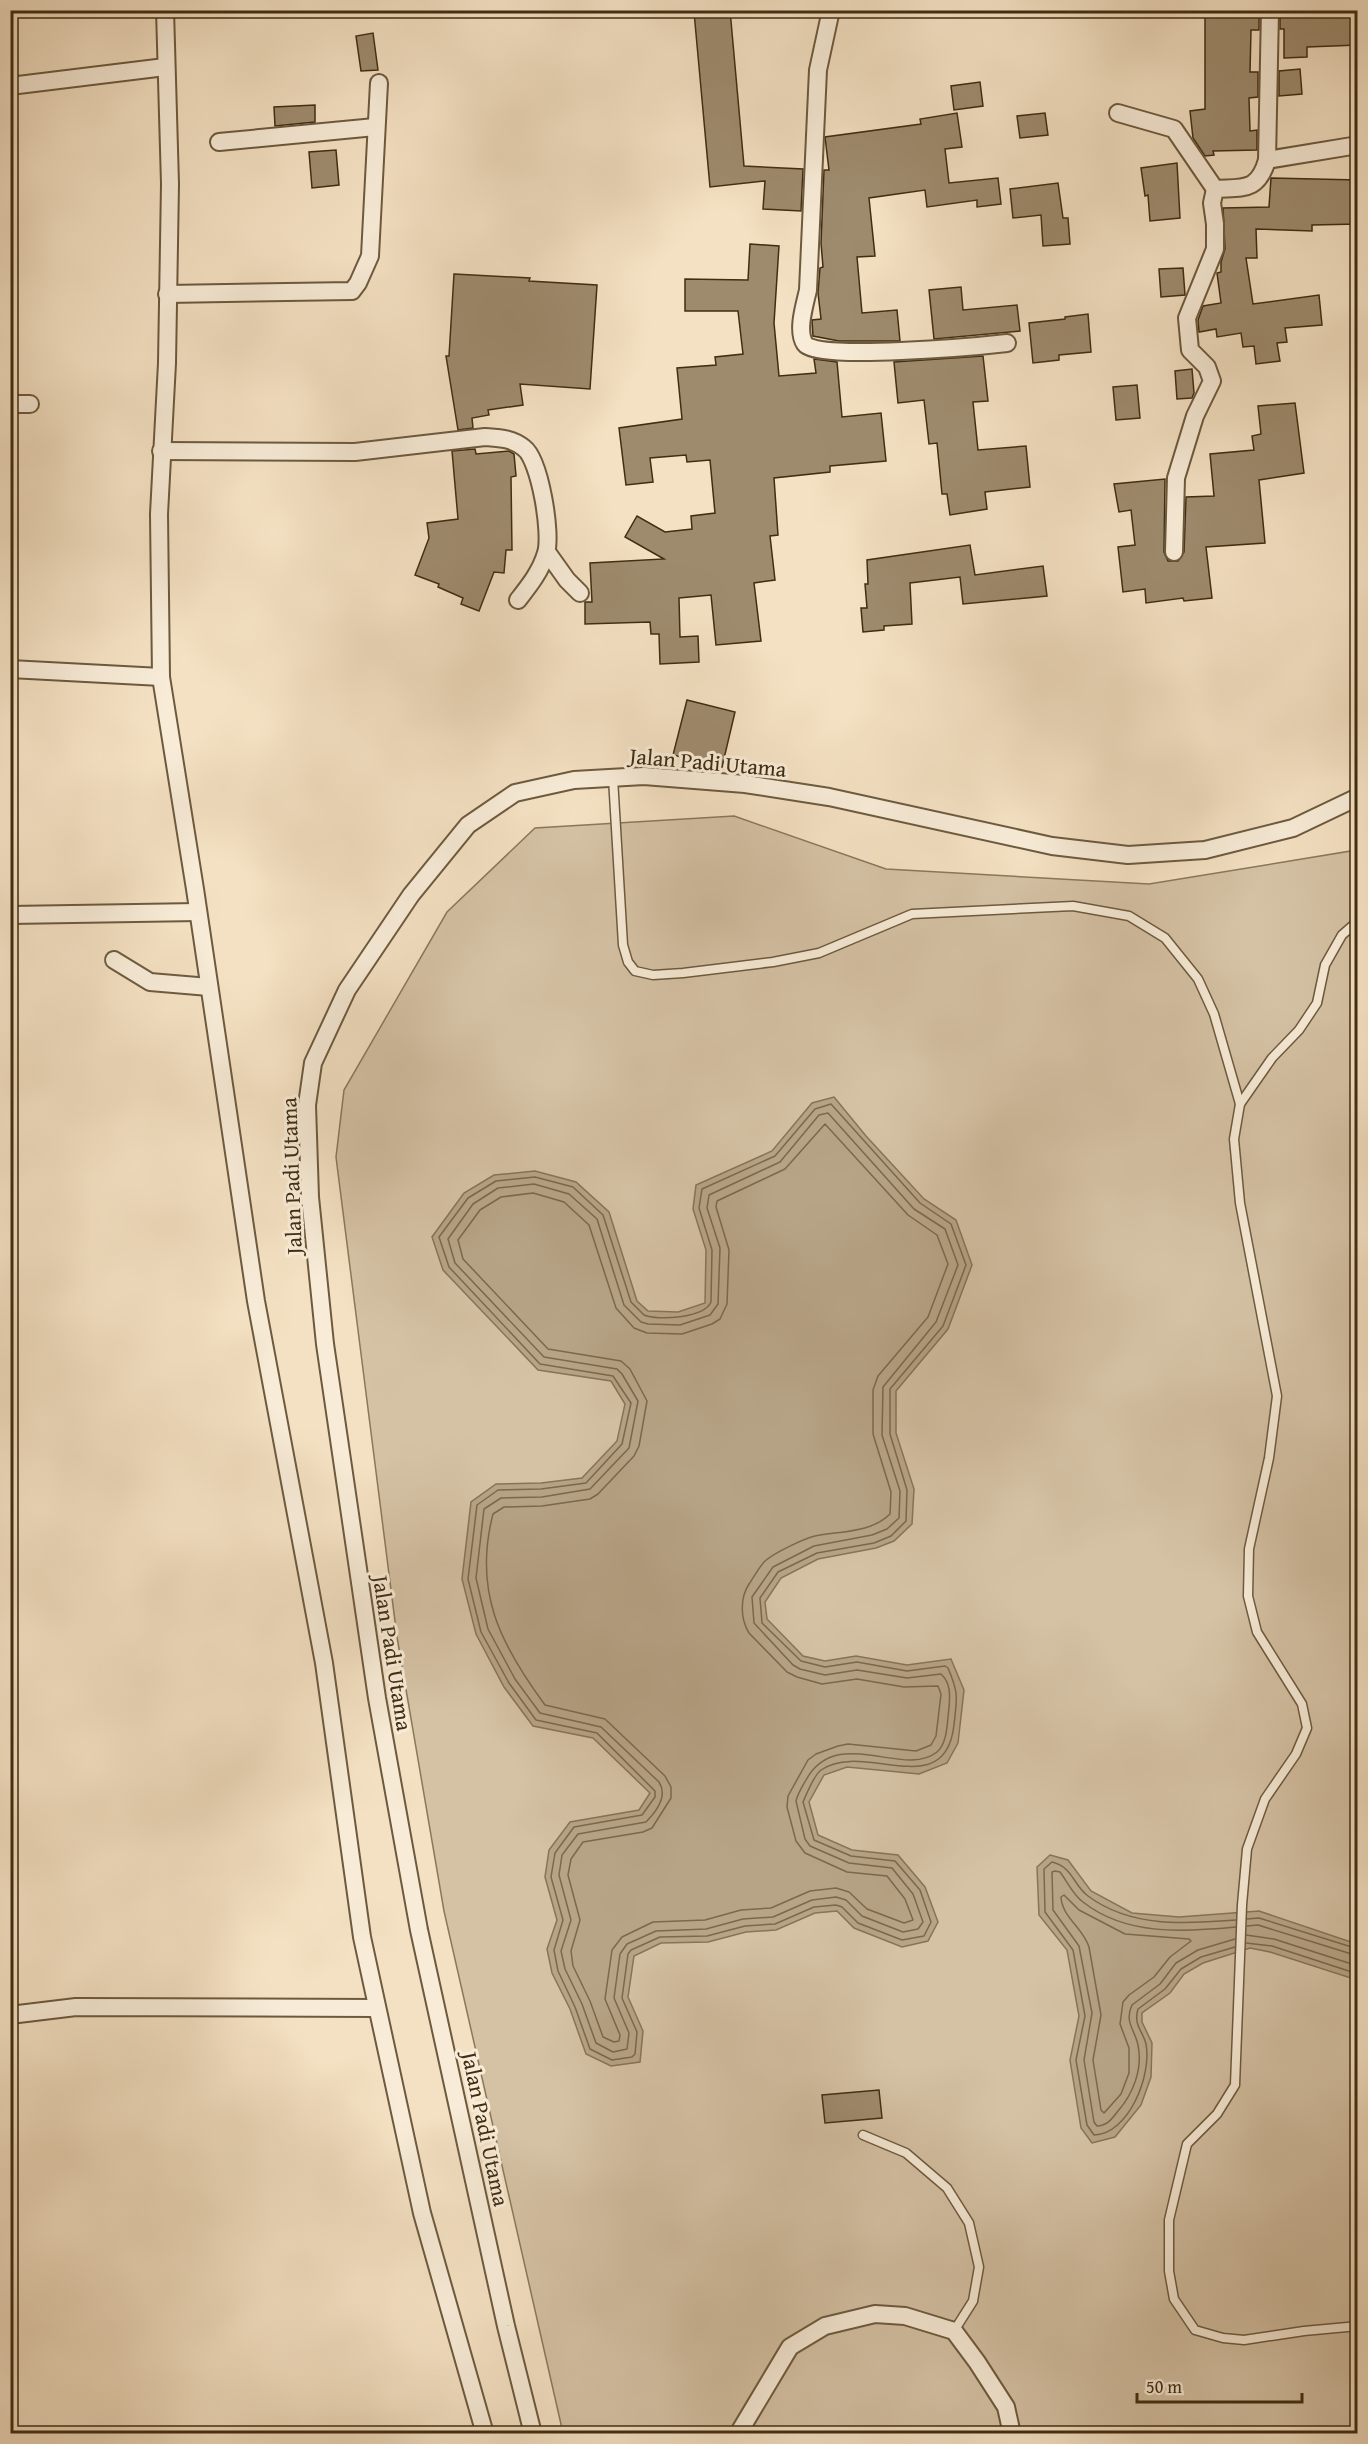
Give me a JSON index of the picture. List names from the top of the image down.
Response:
{
  "streets": {
    "street": ["Jalan Padi Utama"]
  },
  "scale_bar": "50 m"
}
